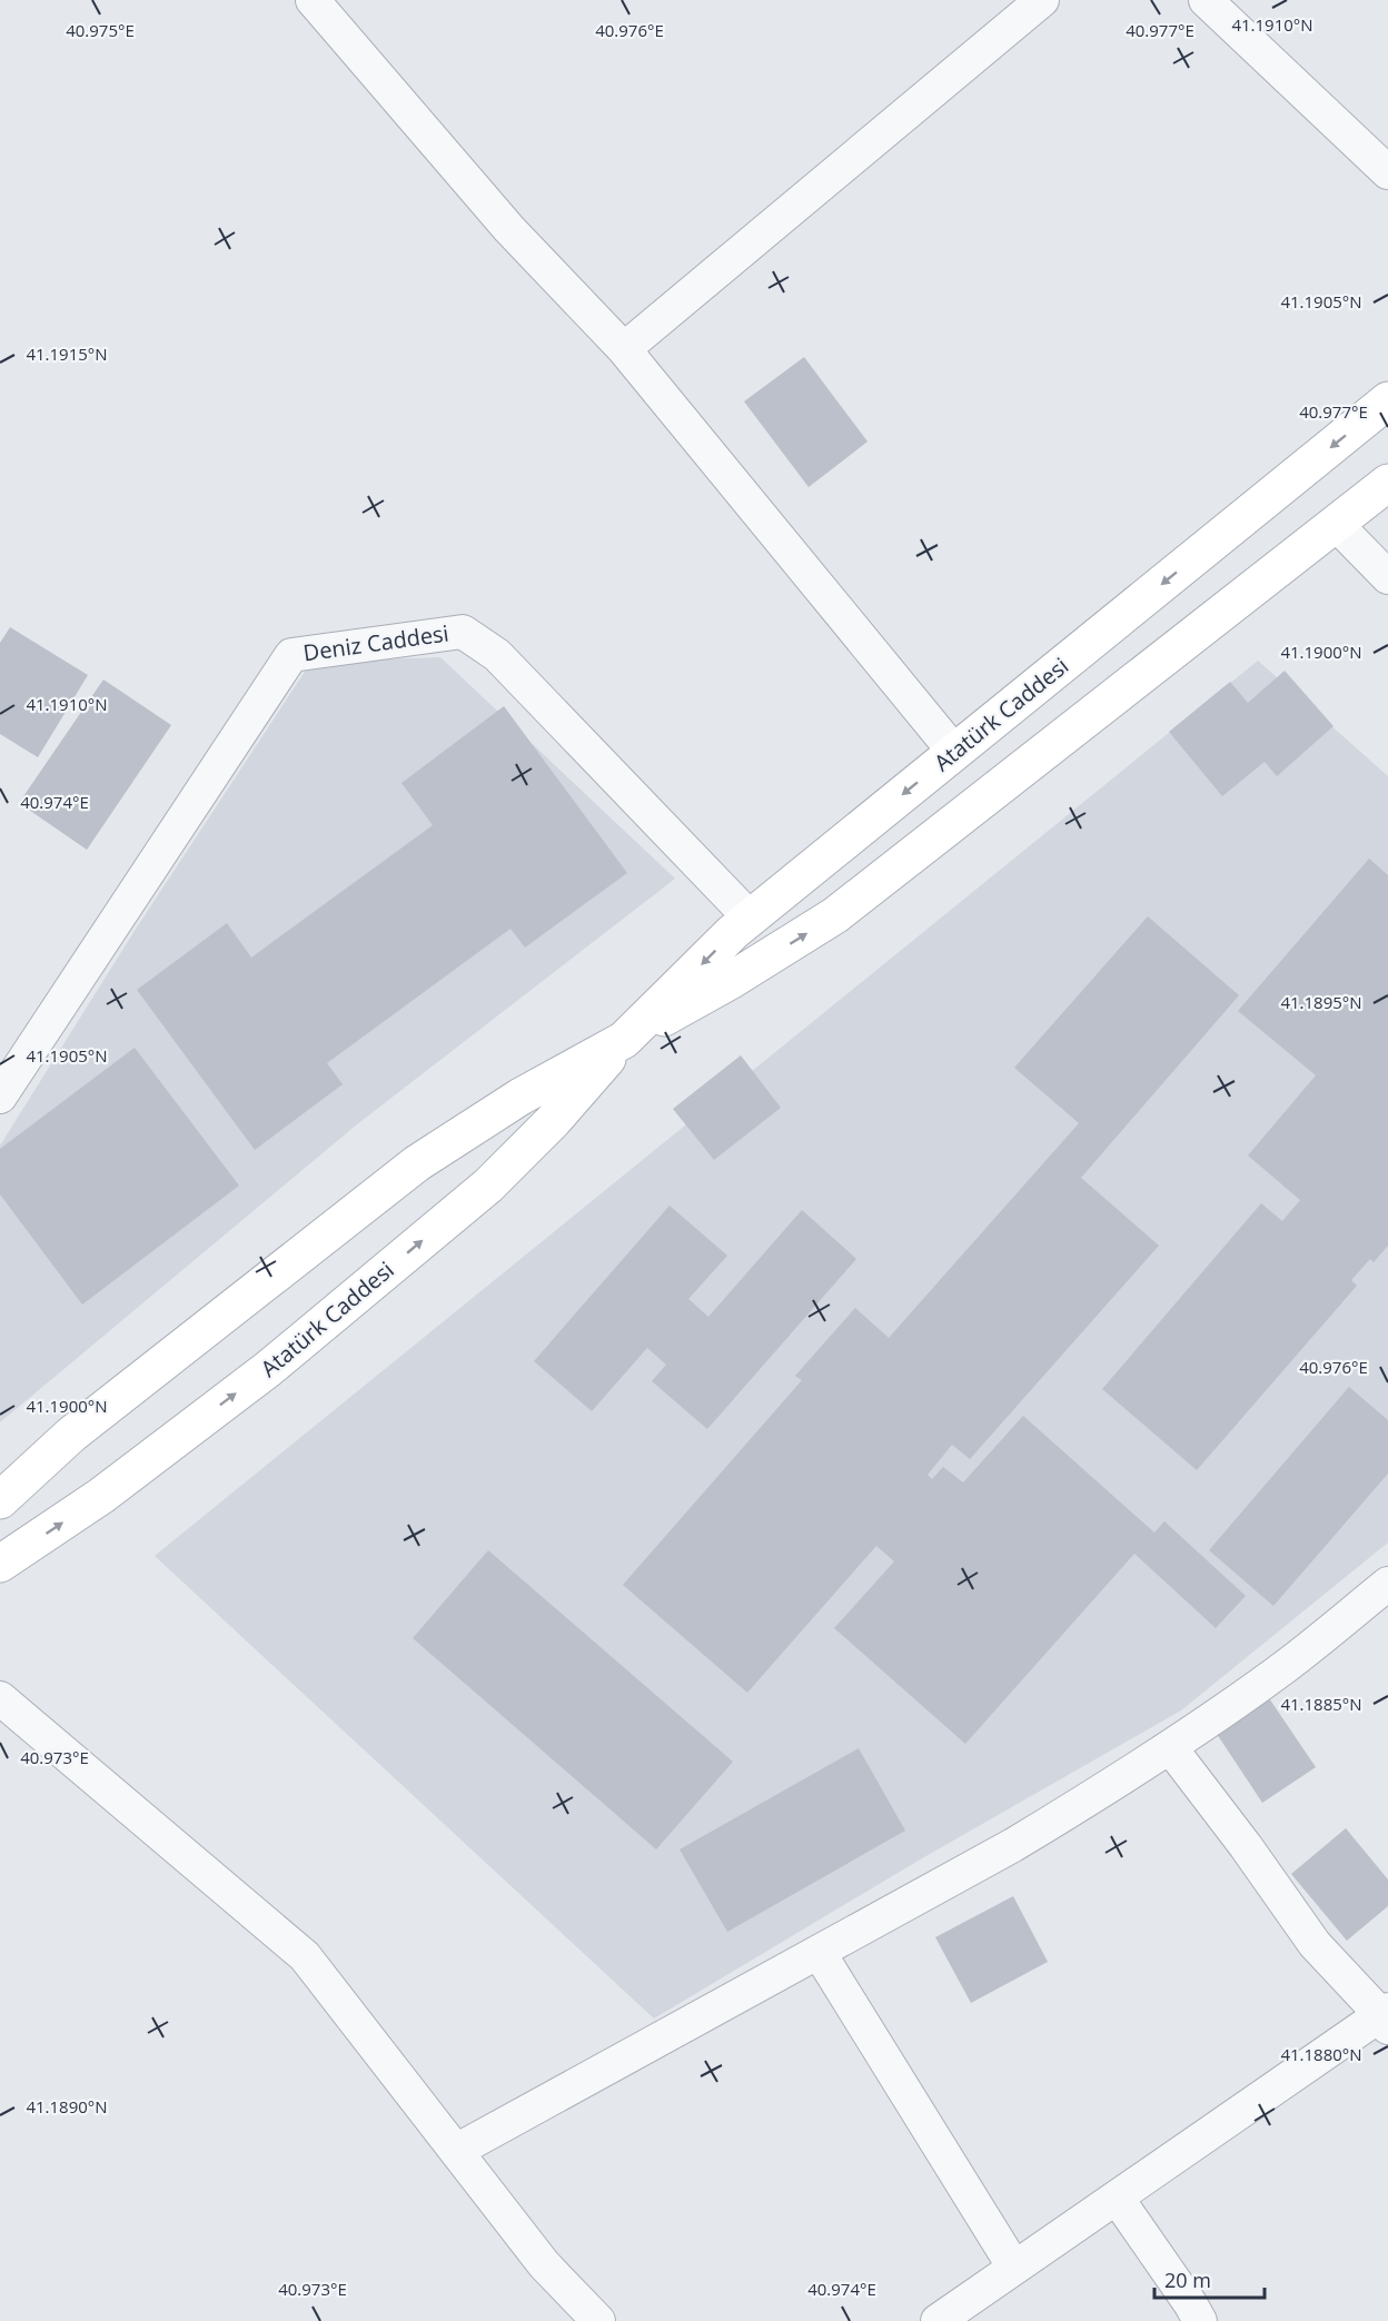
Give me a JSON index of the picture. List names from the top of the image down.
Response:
{
  "streets": {
    "main road": ["Atatürk Caddesi"],
    "street": ["Deniz Caddesi"]
  },
  "crossings": [
    ["Deniz Caddesi", "Atatürk Caddesi"]
  ],
  "scale_bar": "20 m",
  "coordinates": [
    "41.1910°N",
    "40.975°E",
    "40.976°E",
    "40.977°E",
    "41.1905°N",
    "41.1915°N",
    "41.1900°N",
    "40.974°E",
    "41.1895°N",
    "41.1885°N",
    "40.973°E",
    "41.1880°N",
    "41.1890°N"
  ]
}
